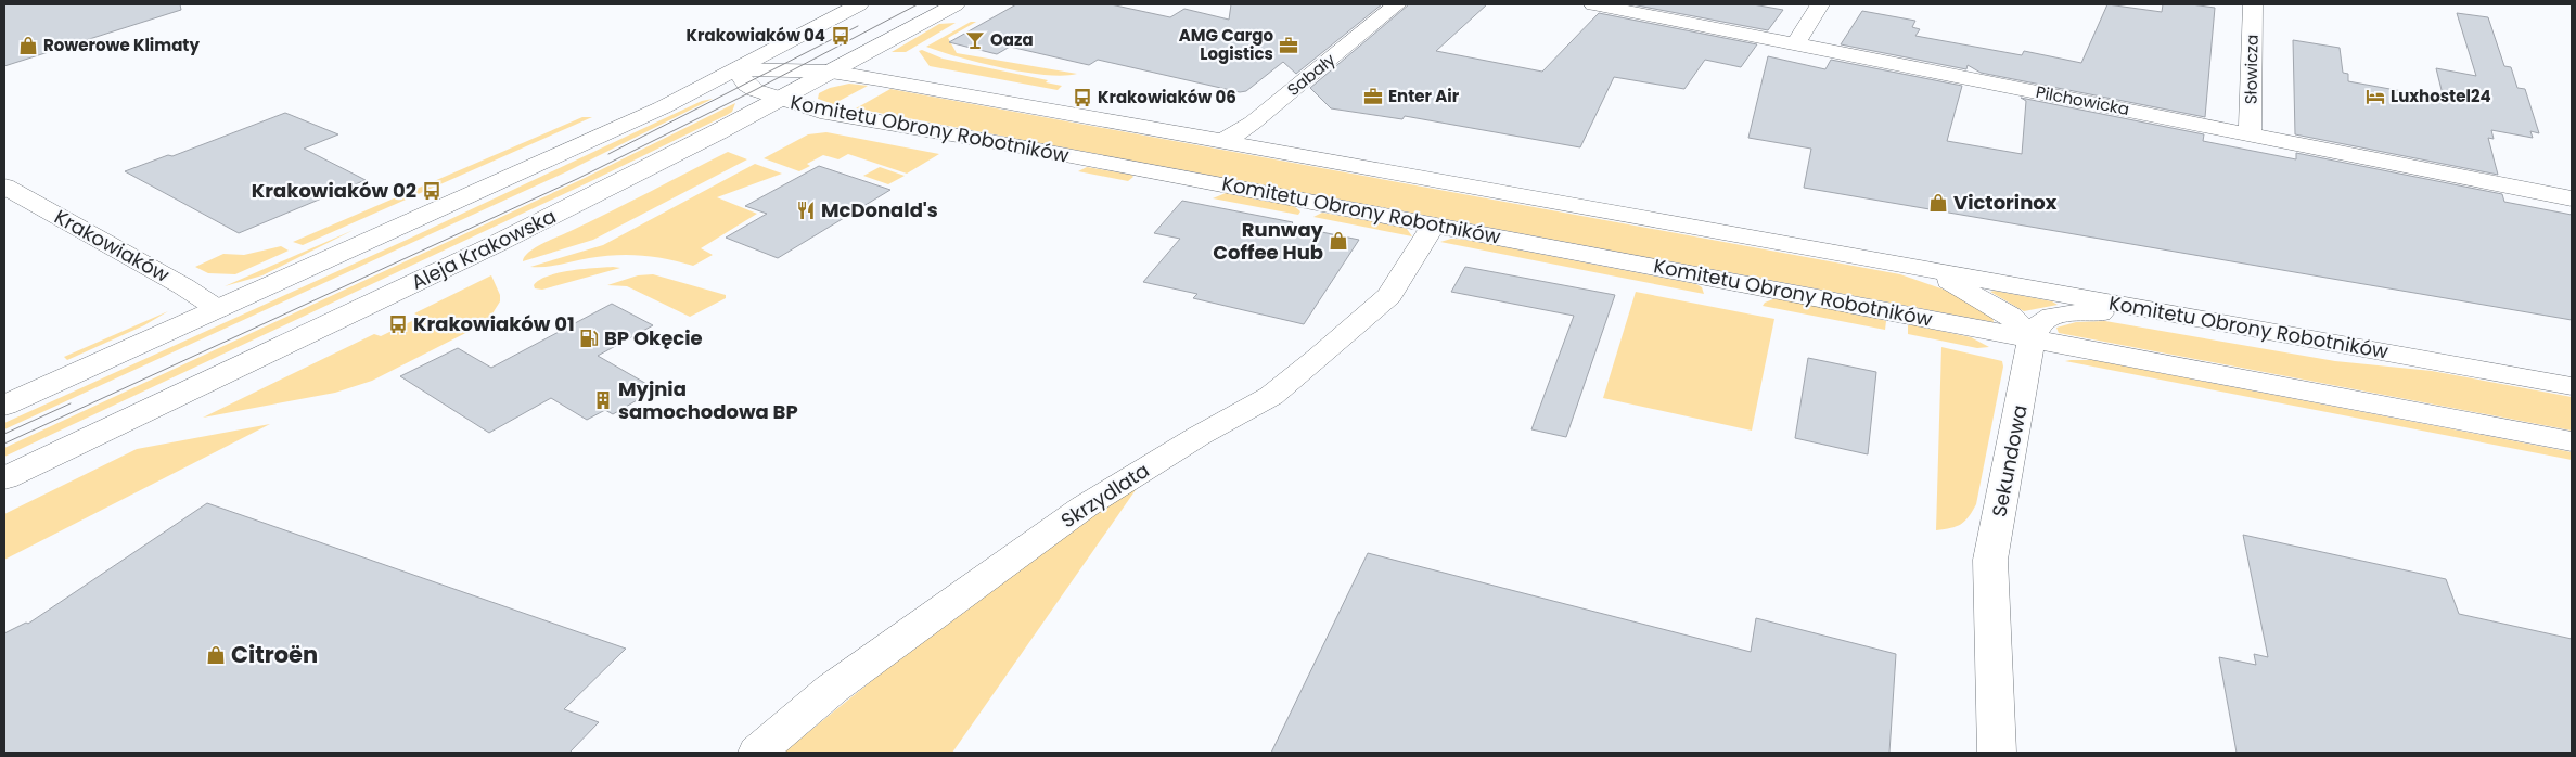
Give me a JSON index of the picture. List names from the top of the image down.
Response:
{
  "streets": {
    "street": [
      "Słowicza",
      "Sabały",
      "Pilchowicka",
      "Komitetu Obrony Robotników",
      "Krakowiaków",
      "Aleja Krakowska",
      "Sekundowa",
      "Skrzydlata"
    ]
  },
  "crossings": [
    ["Słowicza", "Pilchowicka"],
    ["Sabały", "Komitetu Obrony Robotników"],
    ["Komitetu Obrony Robotników", "Aleja Krakowska"],
    ["Komitetu Obrony Robotników", "Sekundowa"],
    ["Komitetu Obrony Robotników", "Skrzydlata"]
  ],
  "places": {
    "bus stop": [
      "Krakowiaków 04",
      "Krakowiaków 06",
      "Krakowiaków 02",
      "Krakowiaków 01"
    ],
    "bar": ["Oaza"],
    "shop": [
      "Rowerowe Klimaty",
      "Victorinox",
      "Runway Coffee Hub",
      "Citroën"
    ],
    "office": ["AMG Cargo Logistics", "Enter Air"],
    "hotel": ["Luxhostel24"],
    "restaurant": ["McDonald's"],
    "fuel station": ["BP Okęcie"],
    "building": ["Myjnia samochodowa BP"]
  }
}
